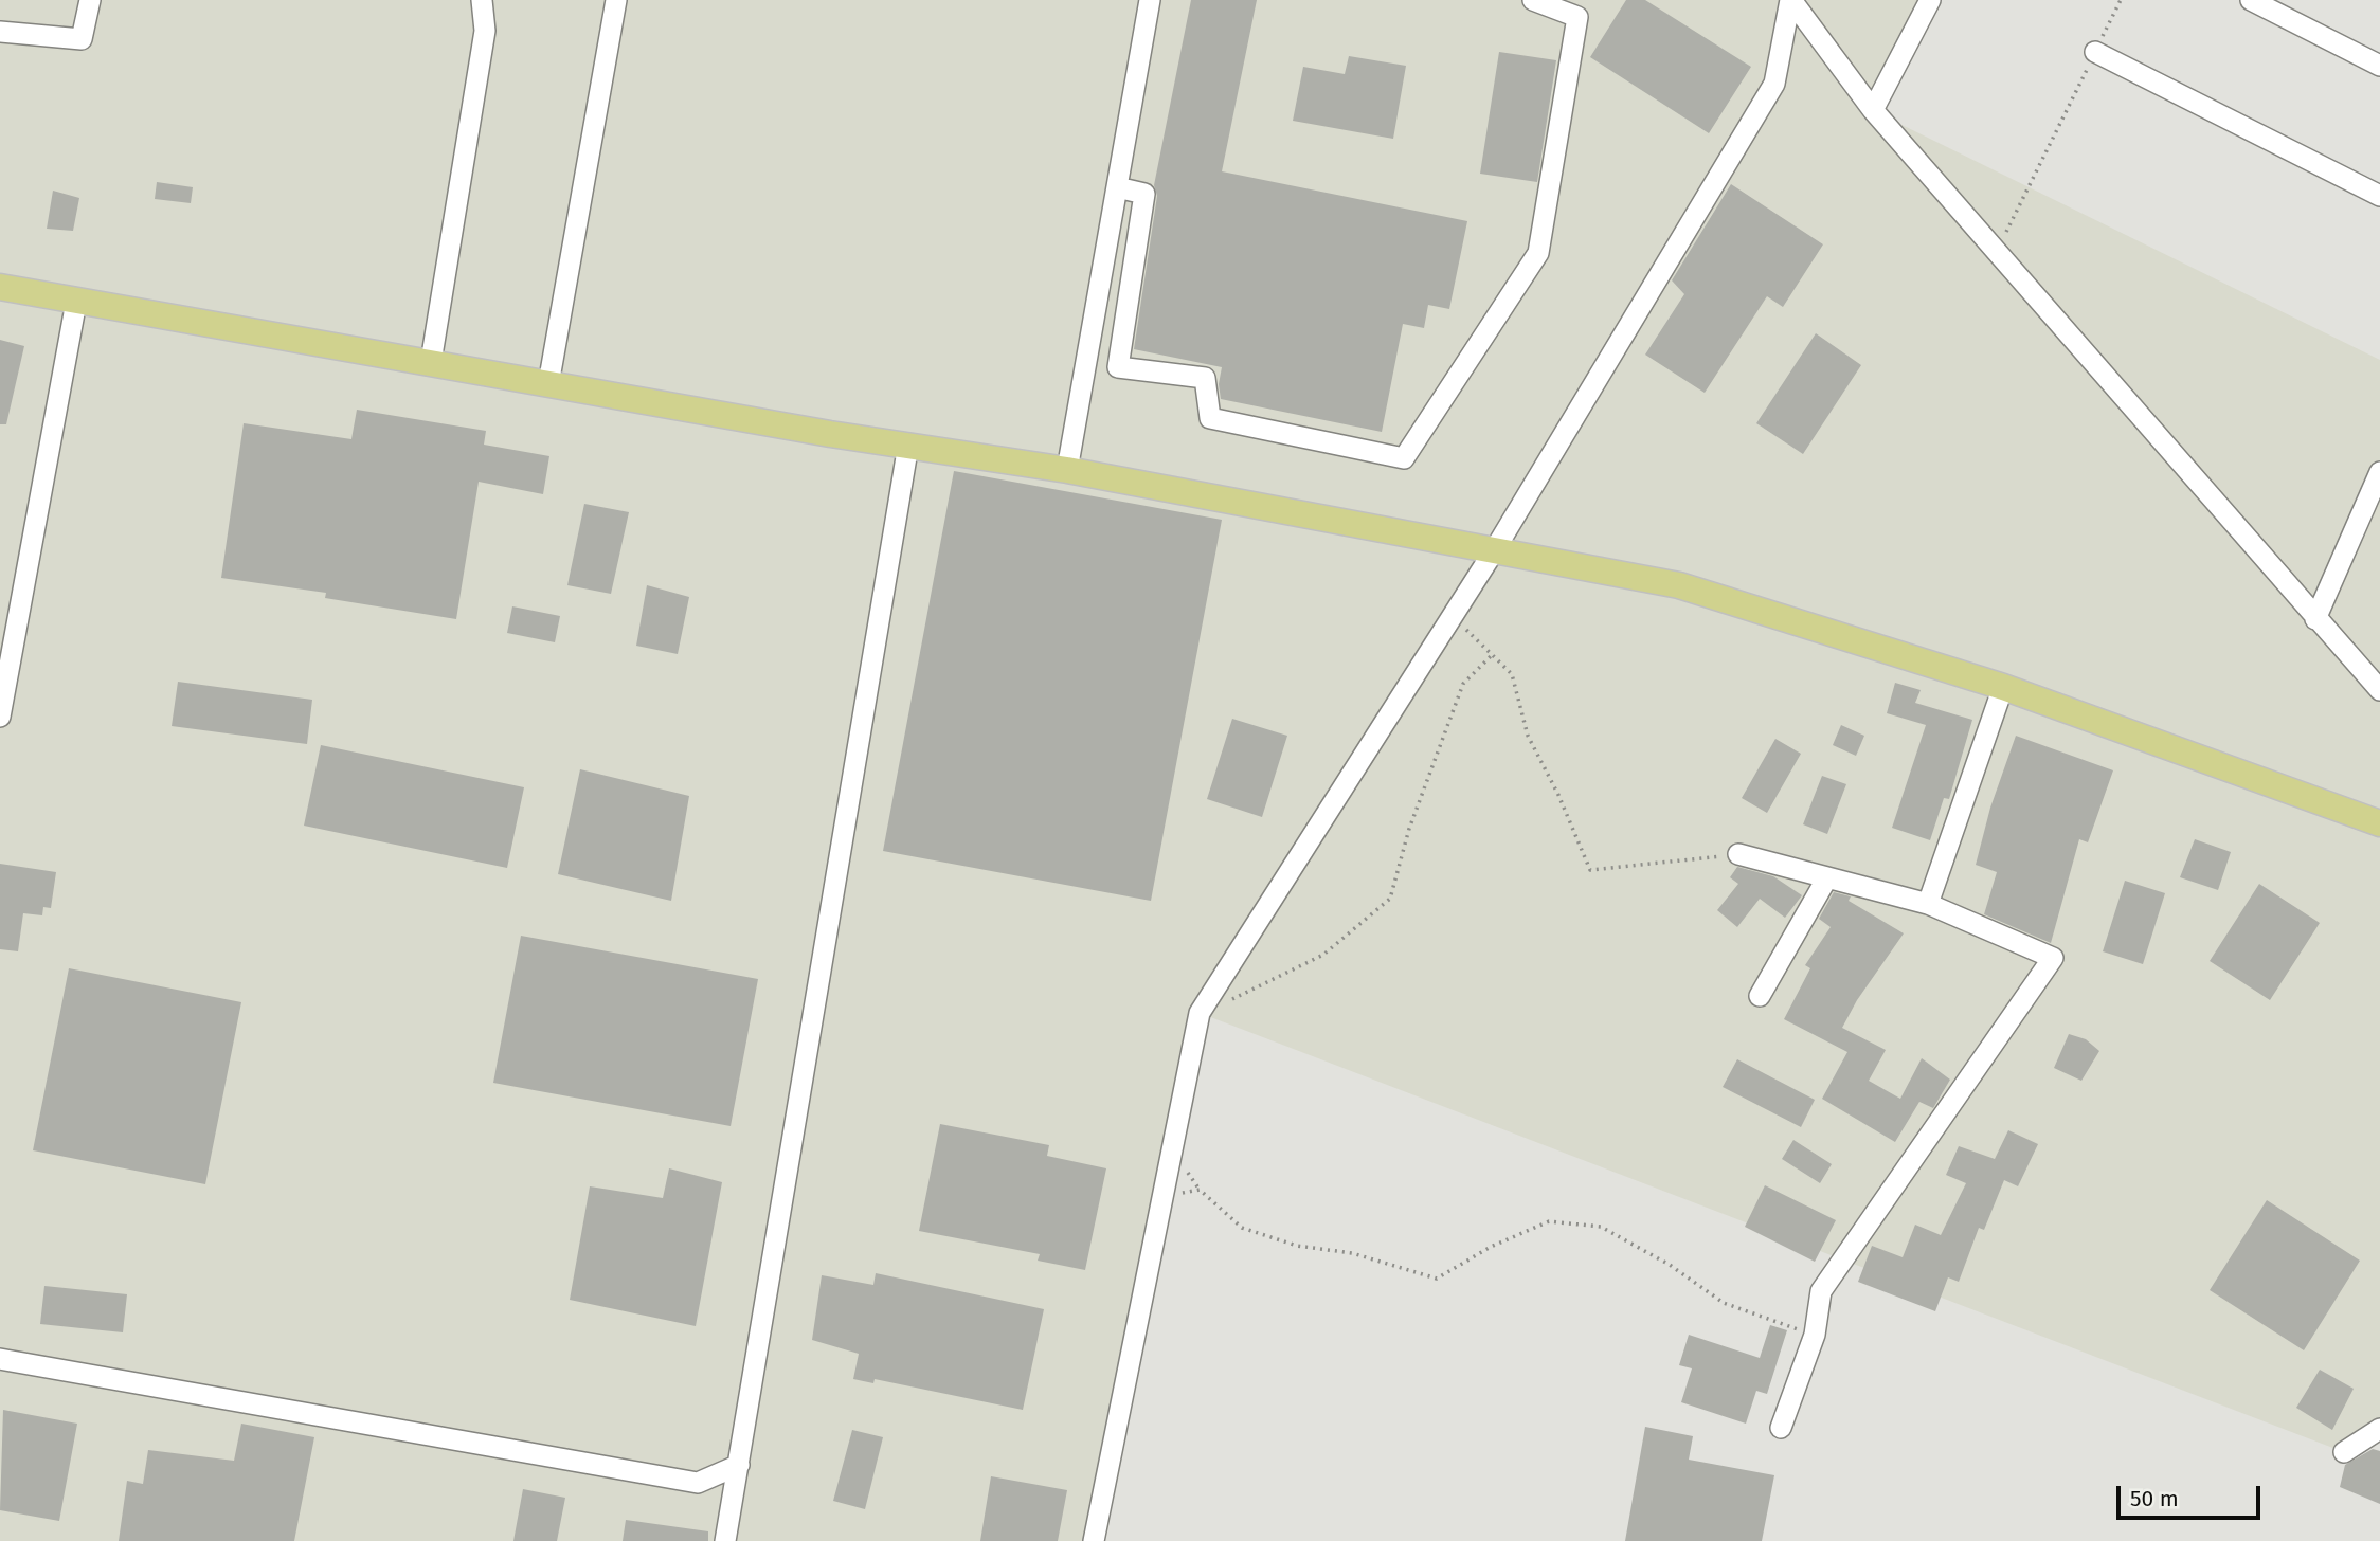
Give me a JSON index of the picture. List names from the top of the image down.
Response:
{
  "scale_bar": "50 m"
}
